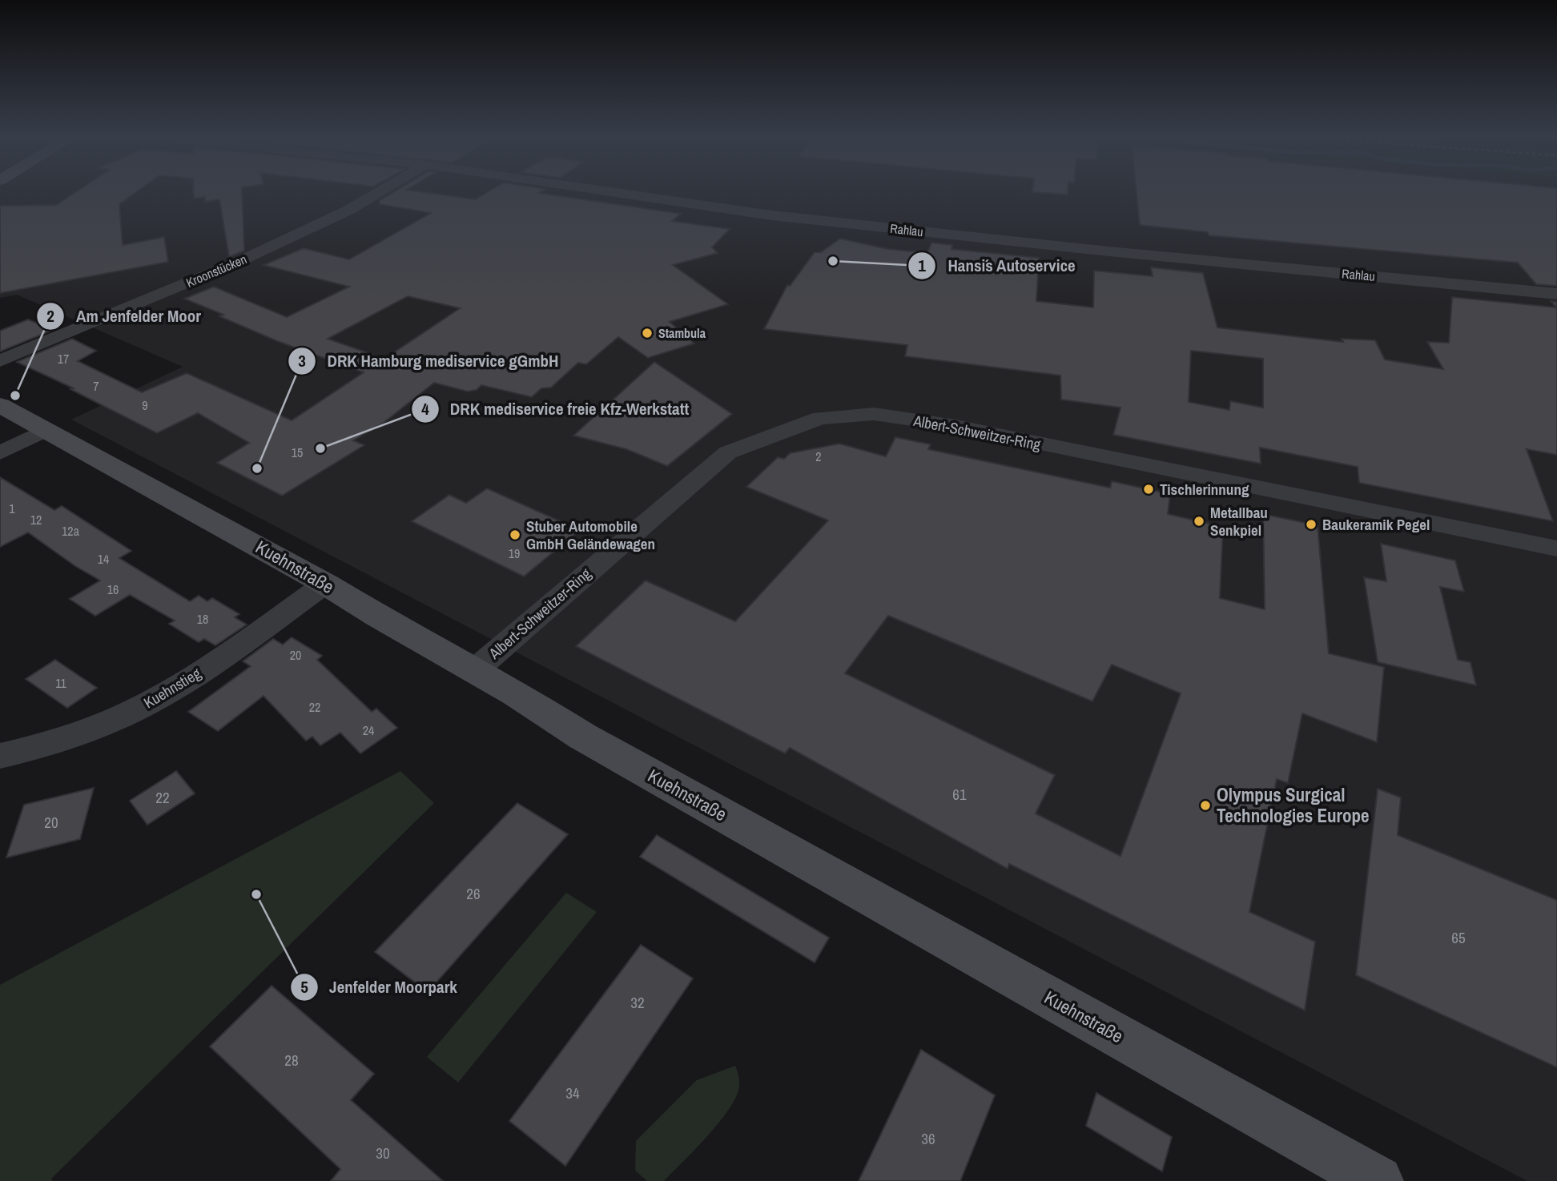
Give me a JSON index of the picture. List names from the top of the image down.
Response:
{
  "streets": {
    "street": [
      "Rahlau",
      "Kroonstücken",
      "Albert-Schweitzer-Ring",
      "Kuehnstraße",
      "Kuehnstieg"
    ]
  },
  "crossings": [
    ["Albert-Schweitzer-Ring", "Kuehnstraße"],
    ["Kuehnstraße", "Kuehnstieg"]
  ],
  "places": [
    "Hansi´s Autoservice",
    "Stambula",
    "Am Jenfelder Moor",
    "DRK mediservice freie Kfz-Werkstatt",
    "DRK Hamburg mediservice gGmbH",
    "Tischlerinnung",
    "Metallbau Senkpiel",
    "Baukeramik Pegel",
    "Stuber Automobile GmbH Geländewagen",
    "Olympus Surgical Technologies Europe",
    "Jenfelder Moorpark"
  ],
  "house_numbers": [
    "17",
    "7",
    "9",
    "15",
    "2",
    "1",
    "12",
    "12a",
    "19",
    "14",
    "16",
    "18",
    "20",
    "11",
    "22",
    "24",
    "61",
    "22",
    "20",
    "26",
    "65",
    "32",
    "28",
    "34",
    "36",
    "30"
  ]
}
